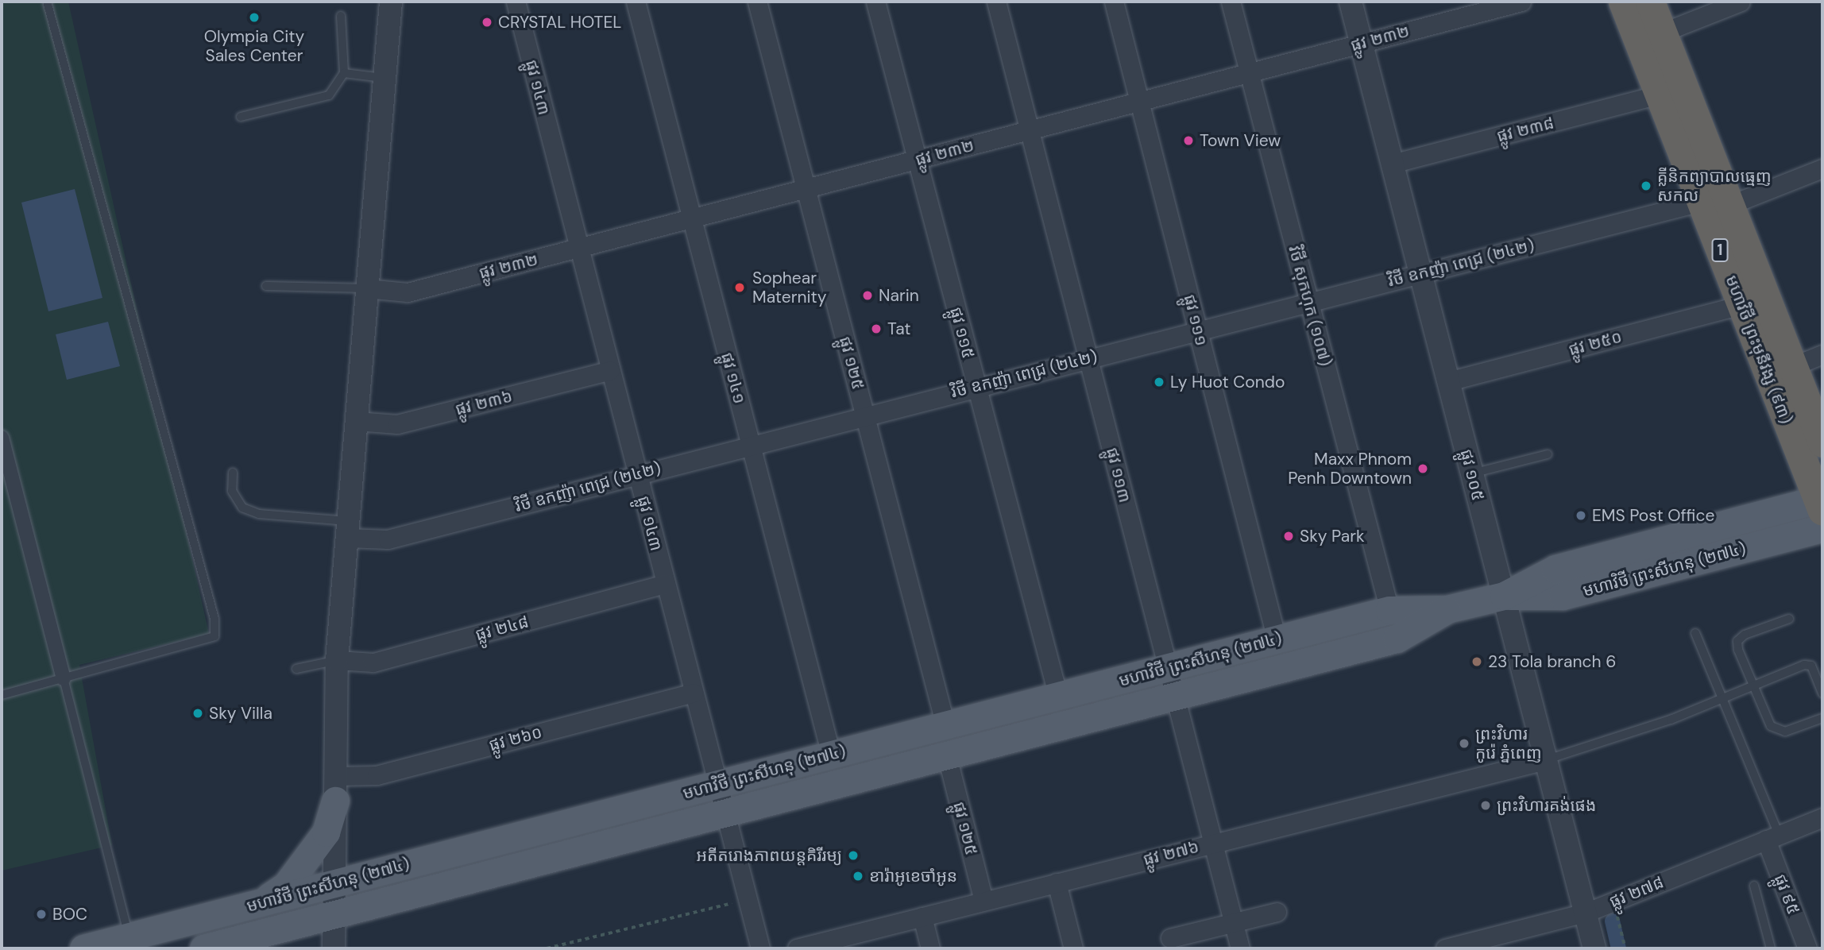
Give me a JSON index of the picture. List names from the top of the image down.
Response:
{
  "streets": {
    "highway": ["1", "មហាវិថី ព្រះមុនីវង្ស (៩៣)"],
    "main road": ["មហាវិថី ព្រះសីហនុ (២៧៤)"],
    "street": [
      "ផ្លូវ ២៣២",
      "ផ្លូវ ១៤៣",
      "ផ្លូវ ២៣៨",
      "វិថី ឧកញ៉ា ពេជ្រ (២៤២)",
      "វិថី សុកហុក (១០៧)",
      "ផ្លូវ ១១១",
      "ផ្លូវ ១១៥",
      "ផ្លូវ ២៥០",
      "ផ្លូវ ១២៥",
      "ផ្លូវ ១៤១",
      "ផ្លូវ ២៣៦",
      "ផ្លូវ ១១៣",
      "ផ្លូវ ១០៥",
      "ផ្លូវ ២៤៨",
      "ផ្លូវ ២៦០",
      "ផ្លូវ ២៧៦",
      "ផ្លូវ ២៧៨",
      "ផ្លូវ ៩៥"
    ]
  },
  "crossings": [
    ["ផ្លូវ ២៣២", "ផ្លូវ ១៤៣"],
    ["ផ្លូវ ២៣២", "វិថី សុកហុក (១០៧)"],
    ["ផ្លូវ ២៣២", "ផ្លូវ ១១១"],
    ["ផ្លូវ ២៣២", "ផ្លូវ ១១៥"],
    ["ផ្លូវ ២៣២", "ផ្លូវ ១២៥"],
    ["ផ្លូវ ២៣២", "ផ្លូវ ១៤១"],
    ["ផ្លូវ ២៣២", "ផ្លូវ ១១៣"],
    ["ផ្លូវ ២៣២", "ផ្លូវ ១០៥"],
    ["ផ្លូវ ១៤៣", "វិថី ឧកញ៉ា ពេជ្រ (២៤២)"],
    ["ផ្លូវ ១៤៣", "ផ្លូវ ២៣៦"],
    ["ផ្លូវ ១៤៣", "មហាវិថី ព្រះសីហនុ (២៧៤)"],
    ["ផ្លូវ ១៤៣", "ផ្លូវ ២៤៨"],
    ["ផ្លូវ ១៤៣", "ផ្លូវ ២៦០"],
    ["ផ្លូវ ២៣៨", "មហាវិថី ព្រះមុនីវង្ស (៩៣)"],
    ["ផ្លូវ ២៣៨", "ផ្លូវ ១០៥"],
    ["វិថី ឧកញ៉ា ពេជ្រ (២៤២)", "វិថី សុកហុក (១០៧)"],
    ["វិថី ឧកញ៉ា ពេជ្រ (២៤២)", "ផ្លូវ ១១១"],
    ["វិថី ឧកញ៉ា ពេជ្រ (២៤២)", "ផ្លូវ ១១៥"],
    ["វិថី ឧកញ៉ា ពេជ្រ (២៤២)", "មហាវិថី ព្រះមុនីវង្ស (៩៣)"],
    ["វិថី ឧកញ៉ា ពេជ្រ (២៤២)", "ផ្លូវ ១២៥"],
    ["វិថី ឧកញ៉ា ពេជ្រ (២៤២)", "ផ្លូវ ១៤១"],
    ["វិថី ឧកញ៉ា ពេជ្រ (២៤២)", "ផ្លូវ ១១៣"],
    ["វិថី ឧកញ៉ា ពេជ្រ (២៤២)", "ផ្លូវ ១០៥"],
    ["វិថី សុកហុក (១០៧)", "មហាវិថី ព្រះសីហនុ (២៧៤)"],
    ["ផ្លូវ ១១១", "មហាវិថី ព្រះសីហនុ (២៧៤)"],
    ["ផ្លូវ ១១៥", "មហាវិថី ព្រះសីហនុ (២៧៤)"],
    ["ផ្លូវ ២៥០", "មហាវិថី ព្រះមុនីវង្ស (៩៣)"],
    ["ផ្លូវ ២៥០", "ផ្លូវ ១០៥"],
    ["មហាវិថី ព្រះមុនីវង្ស (៩៣)", "មហាវិថី ព្រះសីហនុ (២៧៤)"],
    ["ផ្លូវ ១២៥", "មហាវិថី ព្រះសីហនុ (២៧៤)"],
    ["ផ្លូវ ១២៥", "ផ្លូវ ២៧៦"],
    ["ផ្លូវ ១៤១", "មហាវិថី ព្រះសីហនុ (២៧៤)"],
    ["ផ្លូវ ១១៣", "មហាវិថី ព្រះសីហនុ (២៧៤)"],
    ["ផ្លូវ ១១៣", "ផ្លូវ ២៧៦"],
    ["ផ្លូវ ១០៥", "មហាវិថី ព្រះសីហនុ (២៧៤)"],
    ["ផ្លូវ ១០៥", "ផ្លូវ ២៧៦"],
    ["ផ្លូវ ១០៥", "ផ្លូវ ២៧៨"],
    ["ផ្លូវ ២៧៨", "ផ្លូវ ៩៥"]
  ],
  "places": [
    "Olympia City Sales Center",
    "CRYSTAL HOTEL",
    "Town View",
    "គ្លីនិកព្យាបាលធ្មេញ សកល",
    "Sophear Maternity",
    "Narin",
    "Tat",
    "Ly Huot Condo",
    "Maxx Phnom Penh Downtown",
    "EMS Post Office",
    "Sky Park",
    "23 Tola branch 6",
    "Sky Villa",
    "ព្រះវិហារ កូរ៉េ ភ្នំពេញ",
    "ព្រះវិហារគង់ផេង",
    "អតីតរោងភាពយន្តគិរីរម្យ",
    "ខារ៉ាអូខេចាំអូន",
    "BOC"
  ]
}
